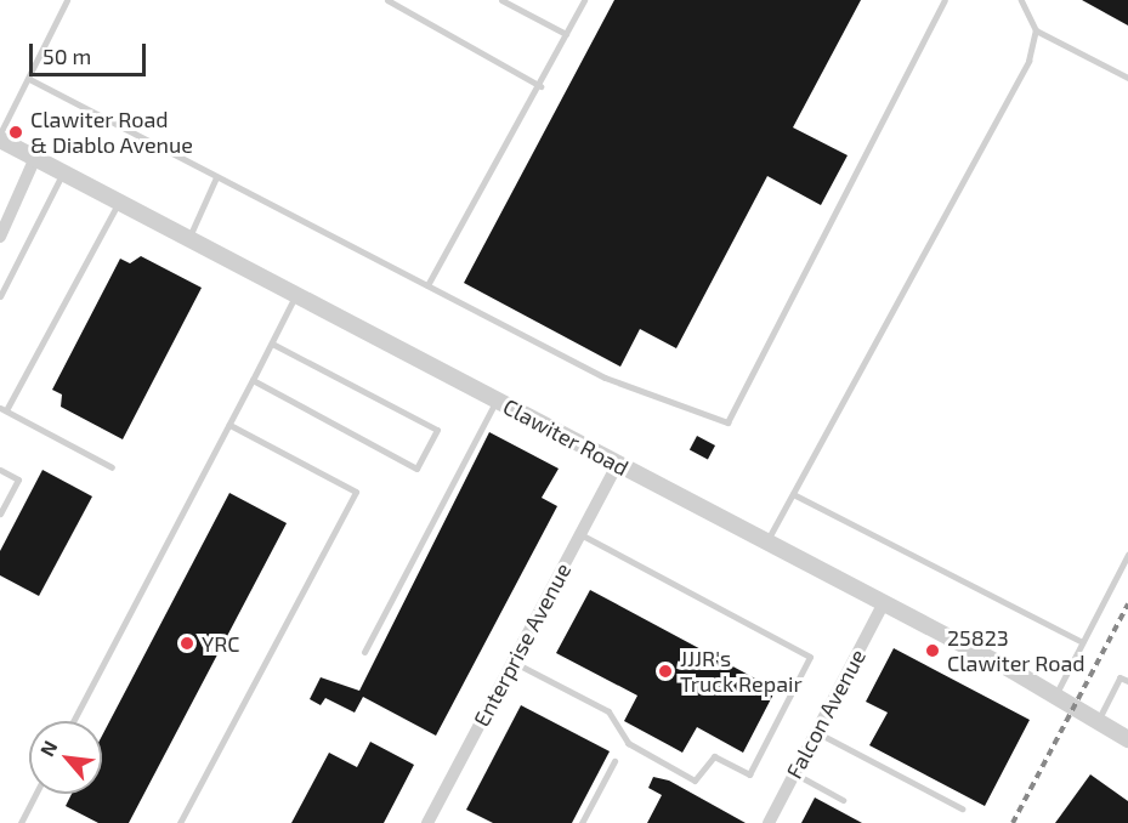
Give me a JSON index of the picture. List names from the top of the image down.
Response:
{
  "streets": {
    "street": ["Clawiter Road", "Enterprise Avenue", "Falcon Avenue"]
  },
  "crossings": [
    ["Clawiter Road", "Enterprise Avenue"],
    ["Clawiter Road", "Falcon Avenue"]
  ],
  "places": [
    "Clawiter Road & Diablo Avenue",
    "YRC",
    "25823 Clawiter Road",
    "JJJR's Truck Repair"
  ],
  "scale_bar": "50 m",
  "north": "top left"
}
